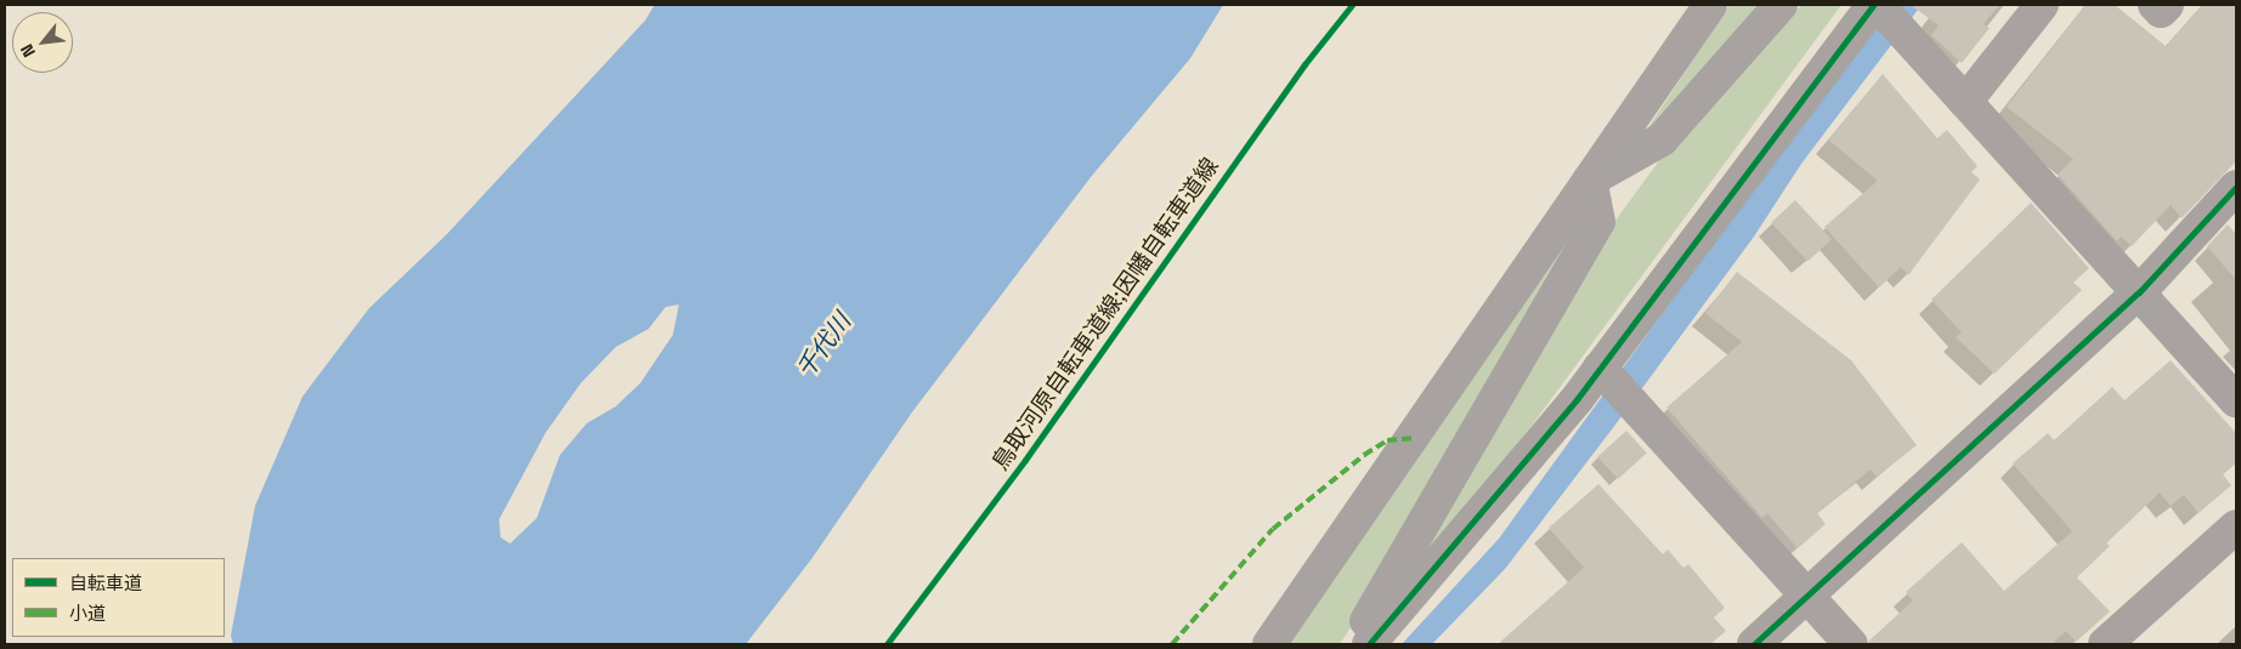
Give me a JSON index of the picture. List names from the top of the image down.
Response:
{
  "streets": {
    "cycle path": ["鳥取河原自転車道線;因幡自転車道線"]
  },
  "water": ["千代川"],
  "legend": ["自転車道", "小道"],
  "north": "bottom left"
}
